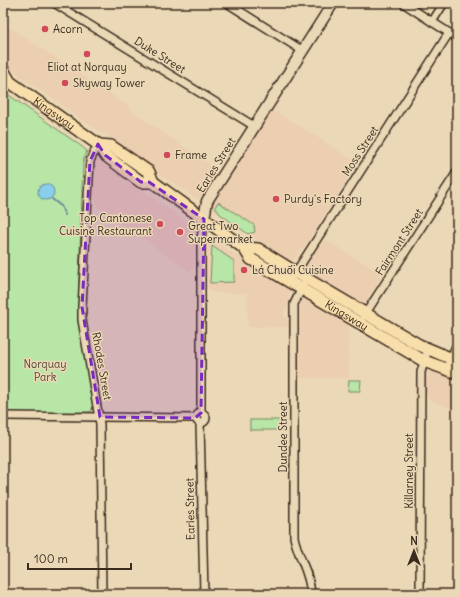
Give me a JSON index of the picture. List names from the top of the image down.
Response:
{
  "streets": {
    "main road": ["Kingsway"],
    "street": [
      "Duke Street",
      "Moss Street",
      "Earles Street",
      "Fairmont Street",
      "Rhodes Street",
      "Dundee Street",
      "Killarney Street"
    ]
  },
  "crossings": [
    ["Duke Street", "Earles Street"],
    ["Kingsway", "Moss Street"],
    ["Kingsway", "Earles Street"],
    ["Kingsway", "Fairmont Street"],
    ["Kingsway", "Rhodes Street"],
    ["Kingsway", "Dundee Street"],
    ["Kingsway", "Killarney Street"]
  ],
  "parks": ["Norquay Park"],
  "places": [
    "Acorn",
    "Eliot at Norquay",
    "Skyway Tower",
    "Frame",
    "Purdy's Factory",
    "Top Cantonese Cuisine Restaurant",
    "Great Two Supermarket",
    "Lá Chuối Cuisine"
  ],
  "scale_bar": "100 m",
  "north": "top"
}
